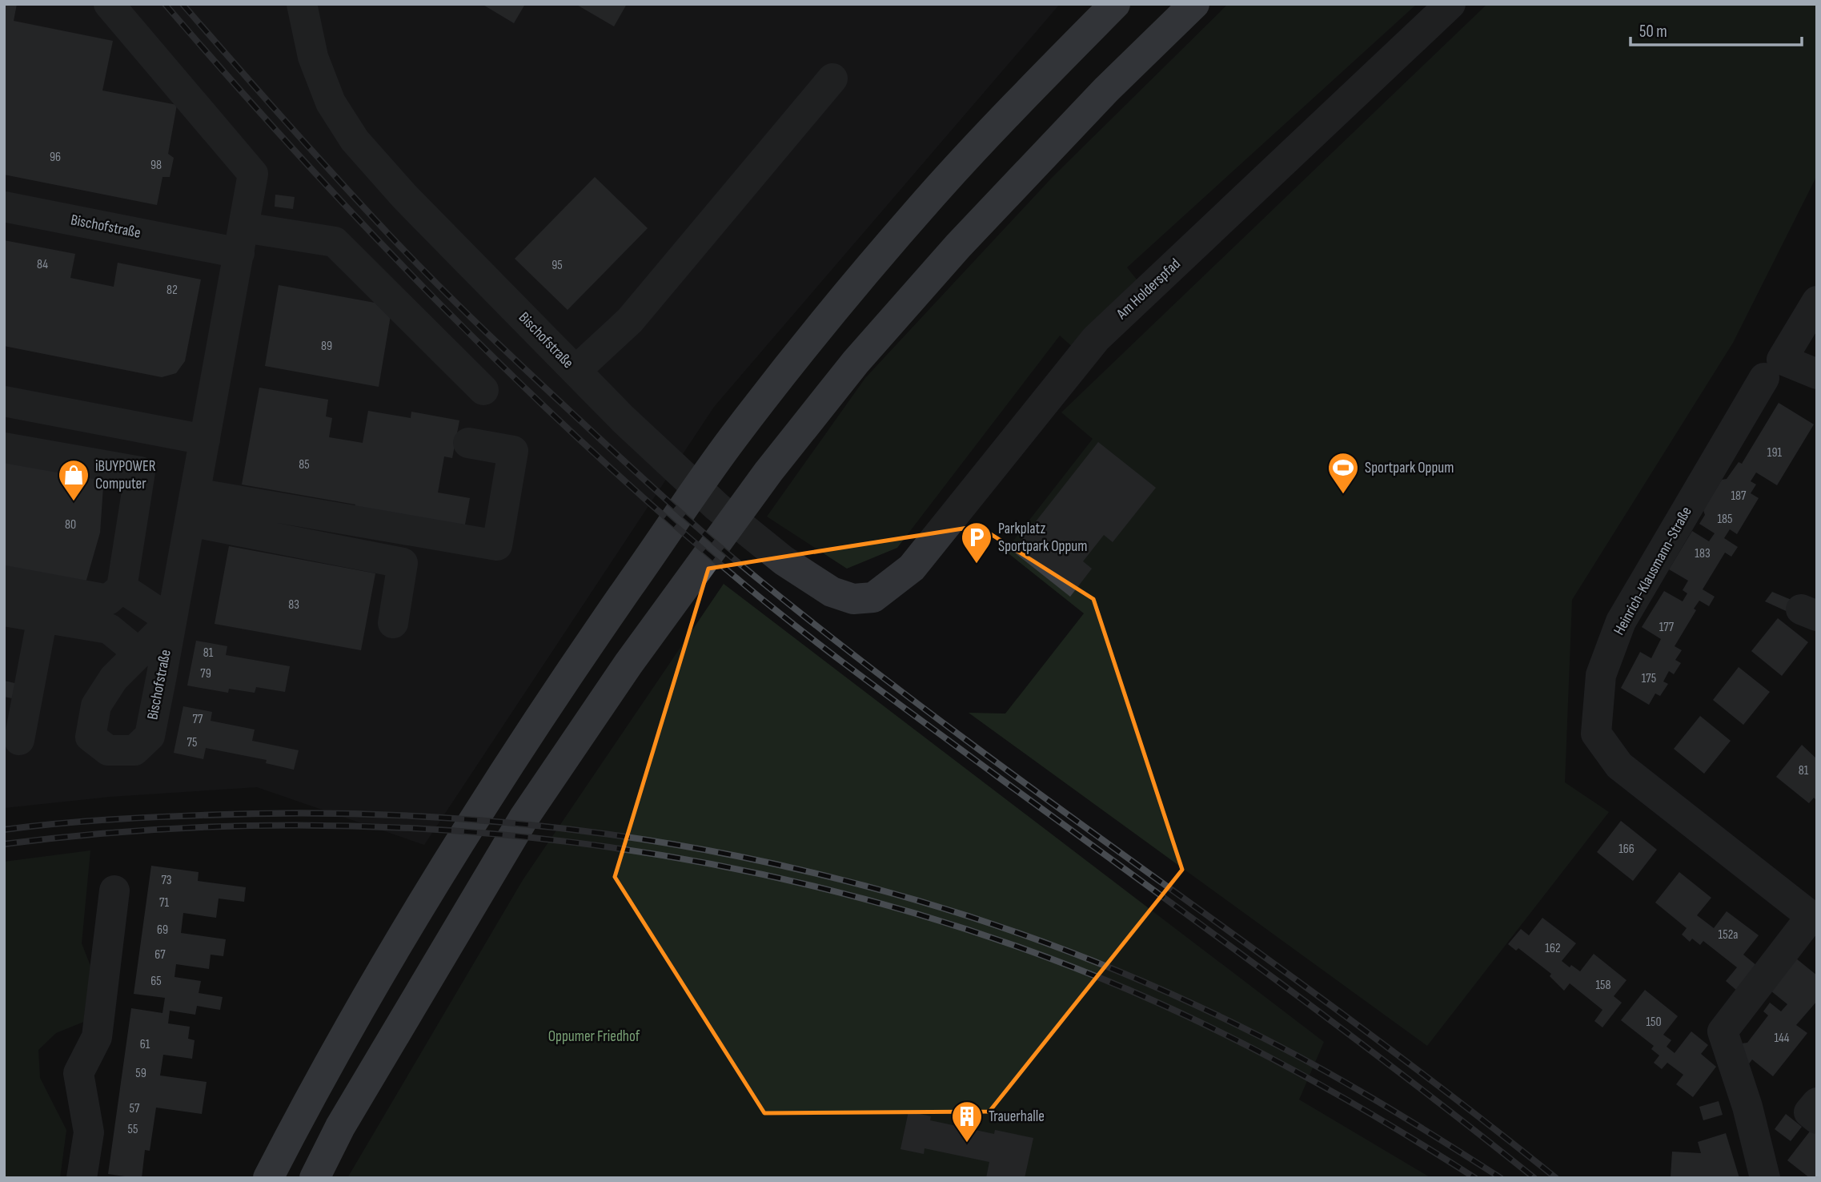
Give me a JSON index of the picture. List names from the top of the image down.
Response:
{
  "streets": {
    "street": ["Bischofstraße", "Am Holderspfad", "Heinrich-Klausmann-Straße"]
  },
  "crossings": [
    ["Bischofstraße", "Am Holderspfad"]
  ],
  "parks": ["Oppumer Friedhof"],
  "places": {
    "sports": ["Sportpark Oppum"],
    "shop": ["iBUYPOWER Computer"],
    "parking": ["Parkplatz Sportpark Oppum"],
    "building": ["Trauerhalle"]
  },
  "house_numbers": [
    "96",
    "98",
    "84",
    "95",
    "82",
    "89",
    "191",
    "85",
    "187",
    "185",
    "80",
    "183",
    "83",
    "177",
    "81",
    "79",
    "175",
    "77",
    "75",
    "81",
    "166",
    "73",
    "71",
    "69",
    "152a",
    "162",
    "67",
    "65",
    "158",
    "150",
    "144",
    "61",
    "59",
    "57",
    "55"
  ],
  "scale_bar": "50 m"
}
